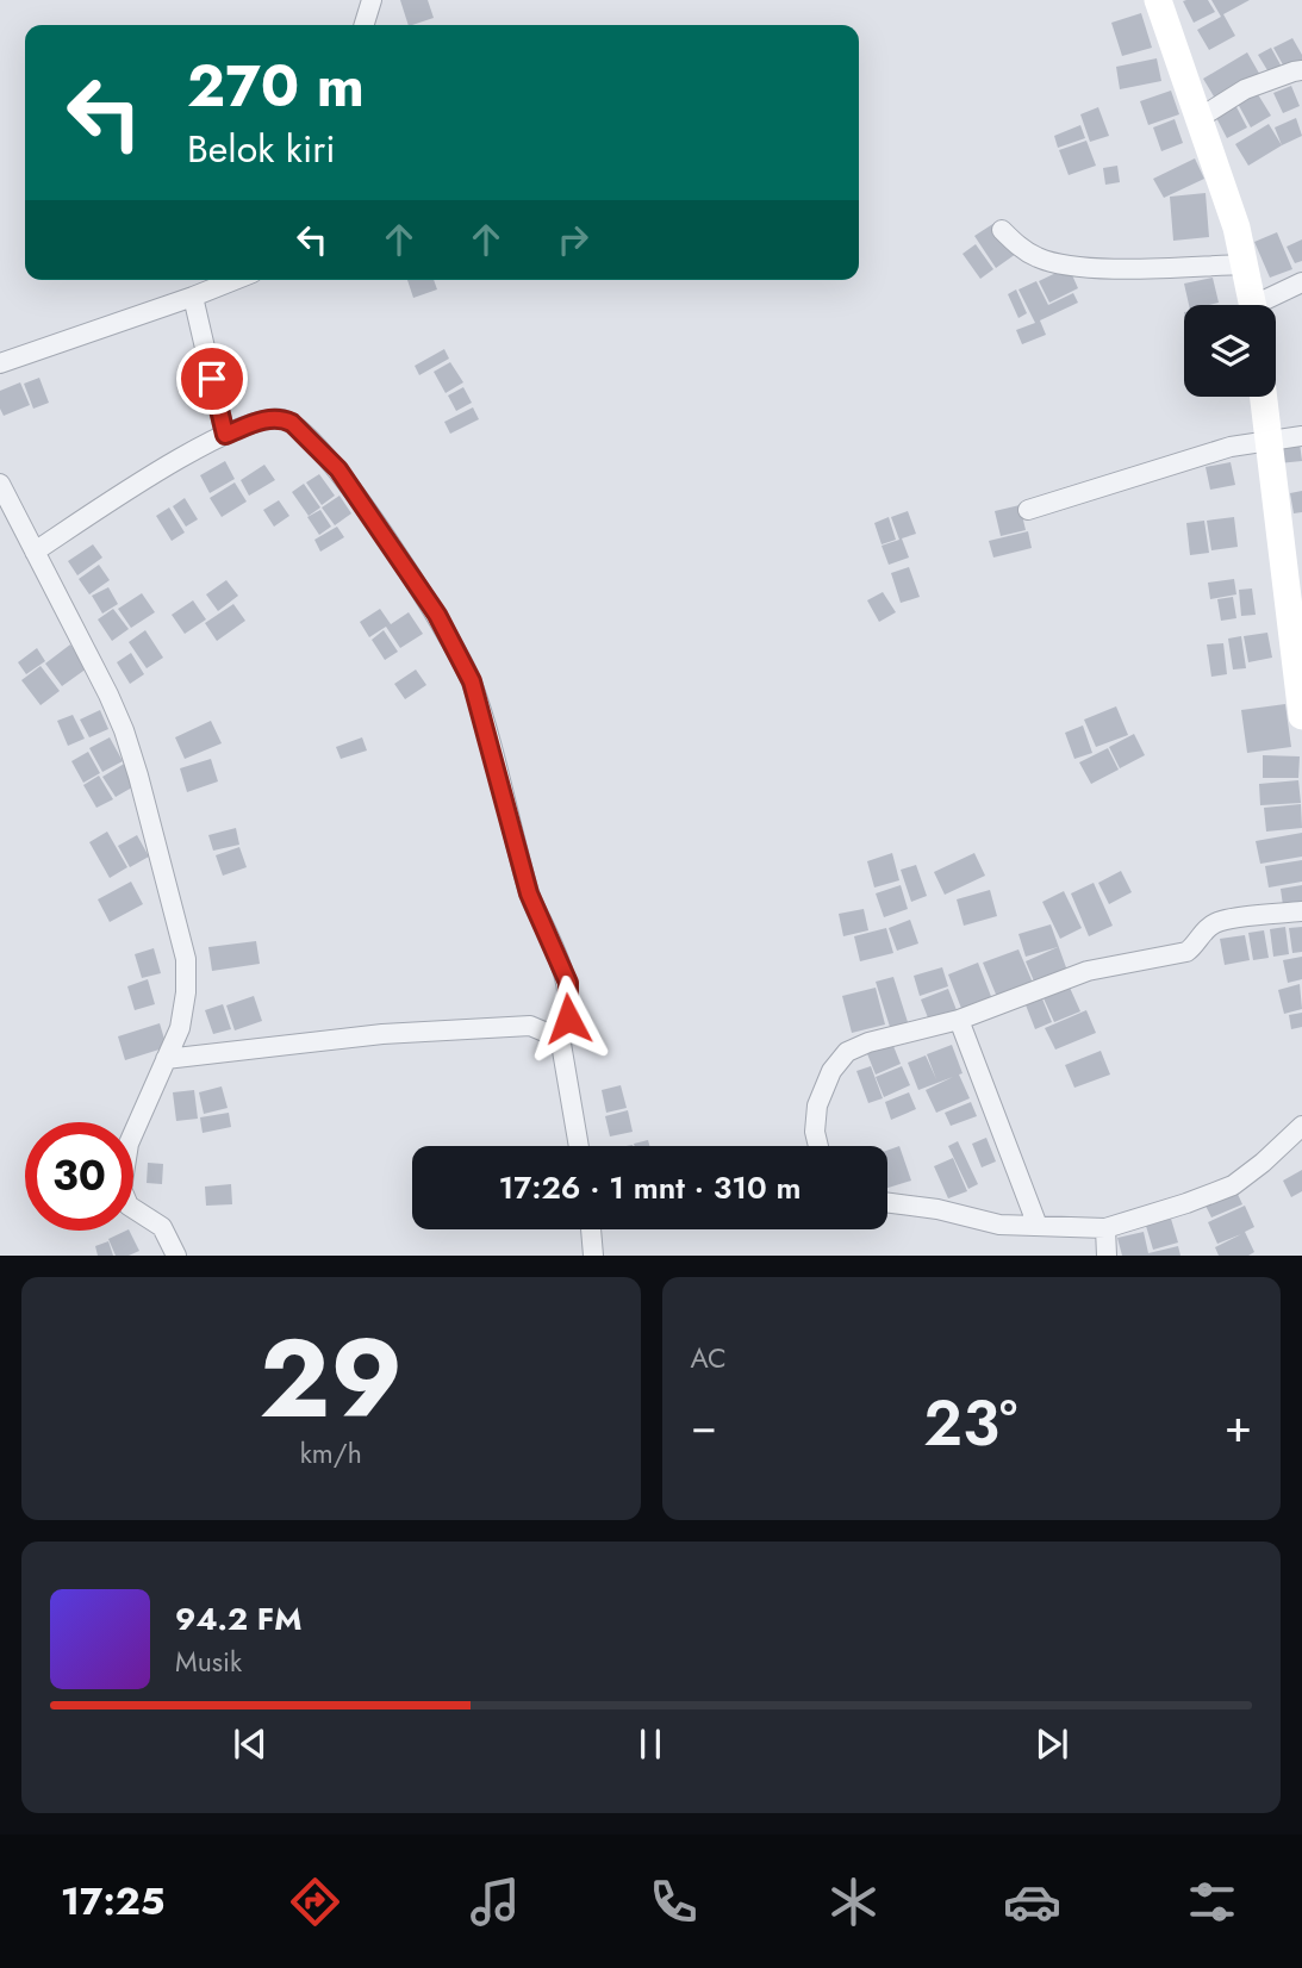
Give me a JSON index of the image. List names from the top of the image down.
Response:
{
  "page": {
    "turn": ["270 m", "Belok kiri"],
    "limit": "30",
    "trip": "17:26 · 1 mnt · 310 m",
    "tile": [
      ["29", "km/h"],
      "AC"
    ],
    "heat": ["−", "23°", "+"],
    "song": ["94.2 FM", "Musik"],
    "tabs": "17:25"
  }
}
